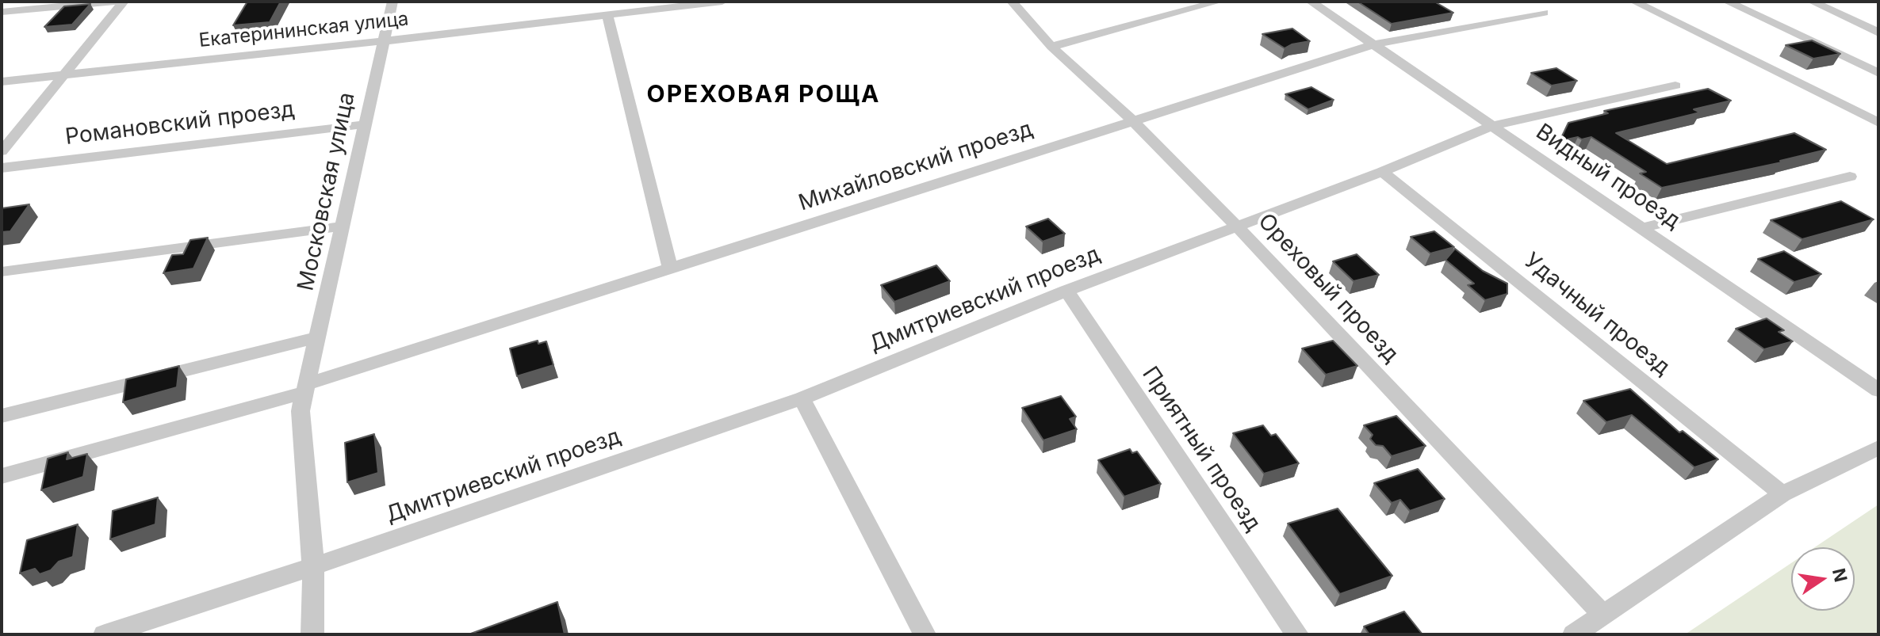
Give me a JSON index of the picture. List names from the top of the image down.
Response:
{
  "streets": {
    "street": [
      "Екатерининская улица",
      "Романовский проезд",
      "Михайловский проезд",
      "Видный проезд",
      "Московская улица",
      "Ореховый проезд",
      "Дмитриевский проезд",
      "Удачный проезд",
      "Приятный проезд"
    ]
  },
  "crossings": [
    ["Екатерининская улица", "Московская улица"],
    ["Романовский проезд", "Московская улица"],
    ["Михайловский проезд", "Видный проезд"],
    ["Михайловский проезд", "Московская улица"],
    ["Михайловский проезд", "Ореховый проезд"],
    ["Видный проезд", "Дмитриевский проезд"],
    ["Московская улица", "Дмитриевский проезд"],
    ["Ореховый проезд", "Дмитриевский проезд"],
    ["Дмитриевский проезд", "Удачный проезд"],
    ["Дмитриевский проезд", "Приятный проезд"]
  ],
  "districts": ["ОРЕХОВАЯ РОЩА"],
  "north": "right"
}
